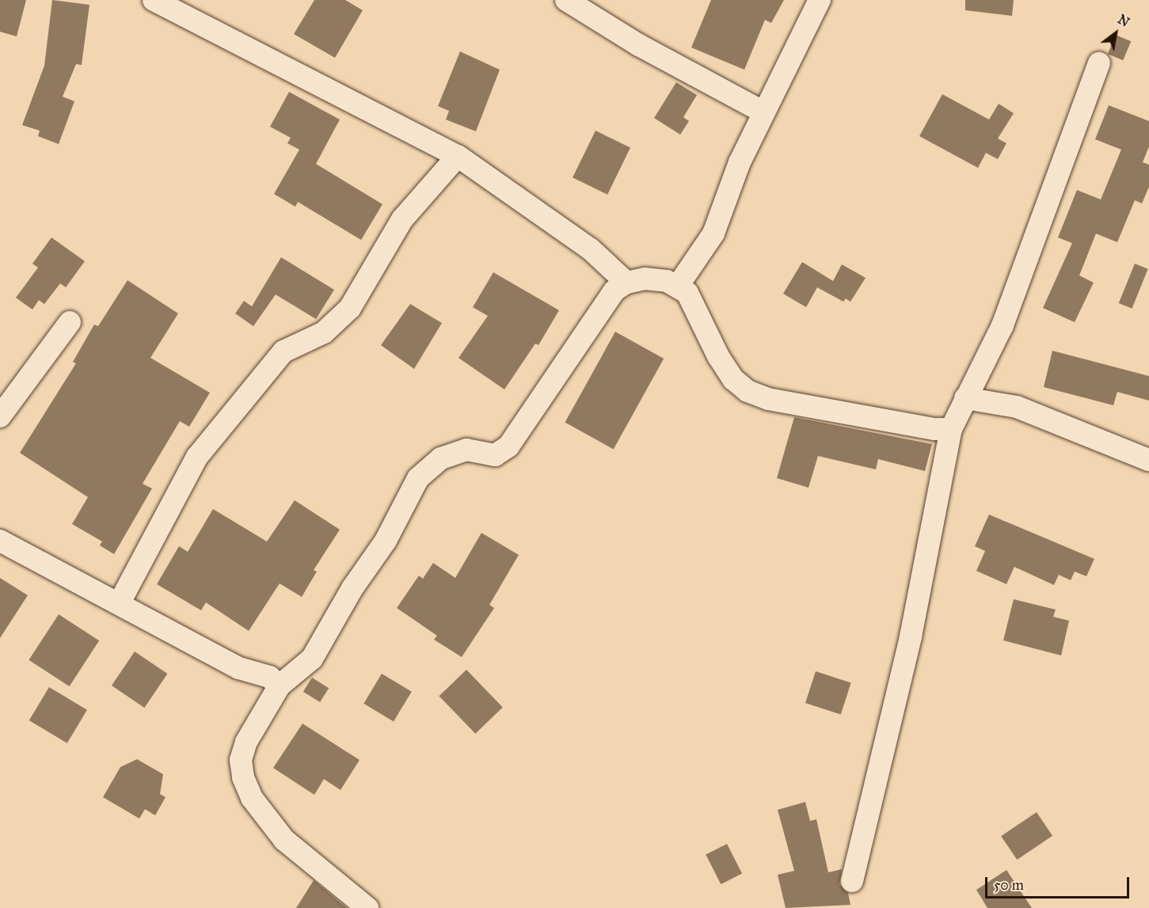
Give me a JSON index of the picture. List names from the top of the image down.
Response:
{
  "scale_bar": "50 m",
  "north": "top right"
}
